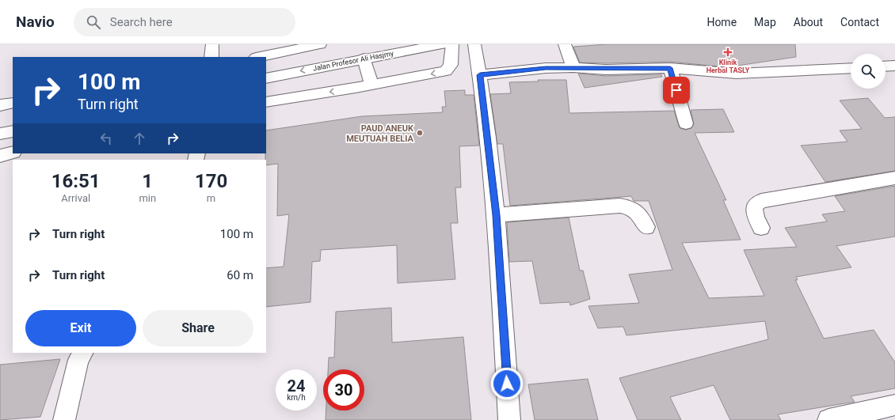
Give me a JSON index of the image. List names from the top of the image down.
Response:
{
  "streets": {
    "street": ["Jalan Profesor Ali Hasjmy"]
  },
  "places": {
    "health": ["Klinik Herbal TASLY"],
    "other": ["PAUD ANEUK MEUTUAH BELIA"]
  },
  "page": {
    "header": "Navio",
    "search": "Search here",
    "nav": [
      "Home",
      "Map",
      "About",
      "Contact"
    ],
    "turn": ["100 m", "Turn right"],
    "eta": [
      "16:51",
      "Arrival",
      "1",
      "min",
      "170",
      "m"
    ],
    "list": [
      {
        "name": "Turn right",
        "value": "100 m"
      },
      {
        "name": "Turn right",
        "value": "60 m"
      }
    ],
    "buttons": ["Exit", "Share"],
    "speed": "24 km/h",
    "limit": "30"
  }
}
